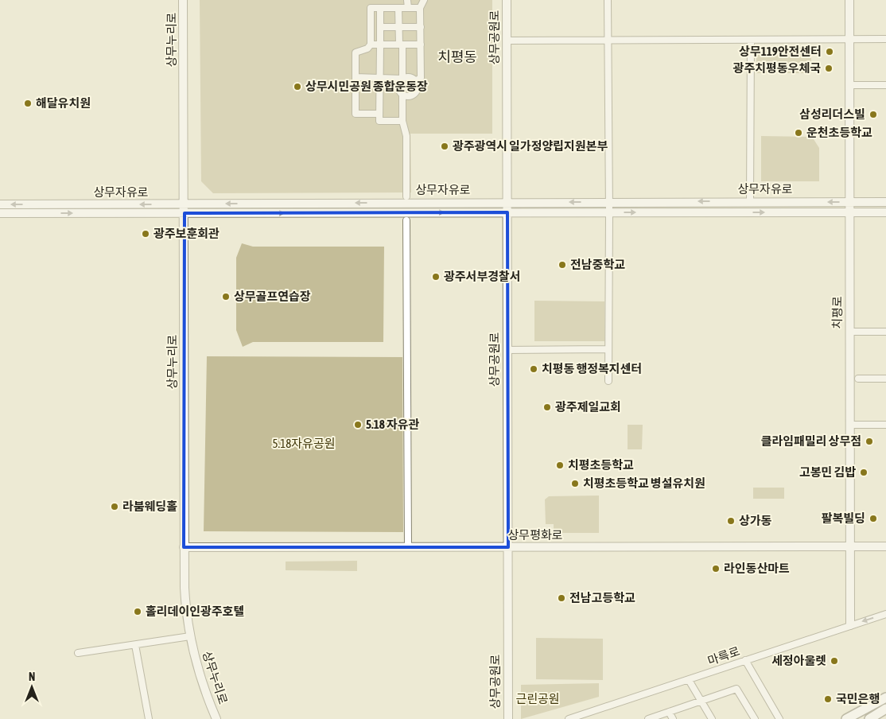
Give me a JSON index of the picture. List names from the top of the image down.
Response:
{
  "streets": {
    "street": [
      "상무공원로",
      "상무누리로",
      "상무자유로",
      "치평로",
      "상무평화로",
      "마륵로"
    ]
  },
  "crossings": [
    ["상무공원로", "상무자유로"],
    ["상무공원로", "상무평화로"],
    ["상무누리로", "상무자유로"],
    ["상무누리로", "상무평화로"],
    ["상무자유로", "치평로"],
    ["치평로", "상무평화로"],
    ["치평로", "마륵로"]
  ],
  "districts": ["치평동"],
  "parks": ["5.18자유공원", "근린공원"],
  "places": [
    "상무119안전센터",
    "광주치평동우체국",
    "상무시민공원 종합운동장",
    "해달유치원",
    "삼성리더스빌",
    "운천초등학교",
    "광주광역시 일가정양립지원본부",
    "광주보훈회관",
    "전남중학교",
    "광주서부경찰서",
    "상무골프연습장",
    "치평동 행정복지센터",
    "광주제일교회",
    "5.18 자유관",
    "클라임패밀리 상무점",
    "치평초등학교",
    "고봉민 김밥",
    "치평초등학교 병설유치원",
    "라붐웨딩홀",
    "팔복빌딩",
    "상가동",
    "라인동산마트",
    "전남고등학교",
    "홀리데이인광주호텔",
    "세정아울렛",
    "국민은행"
  ],
  "north": "top"
}
